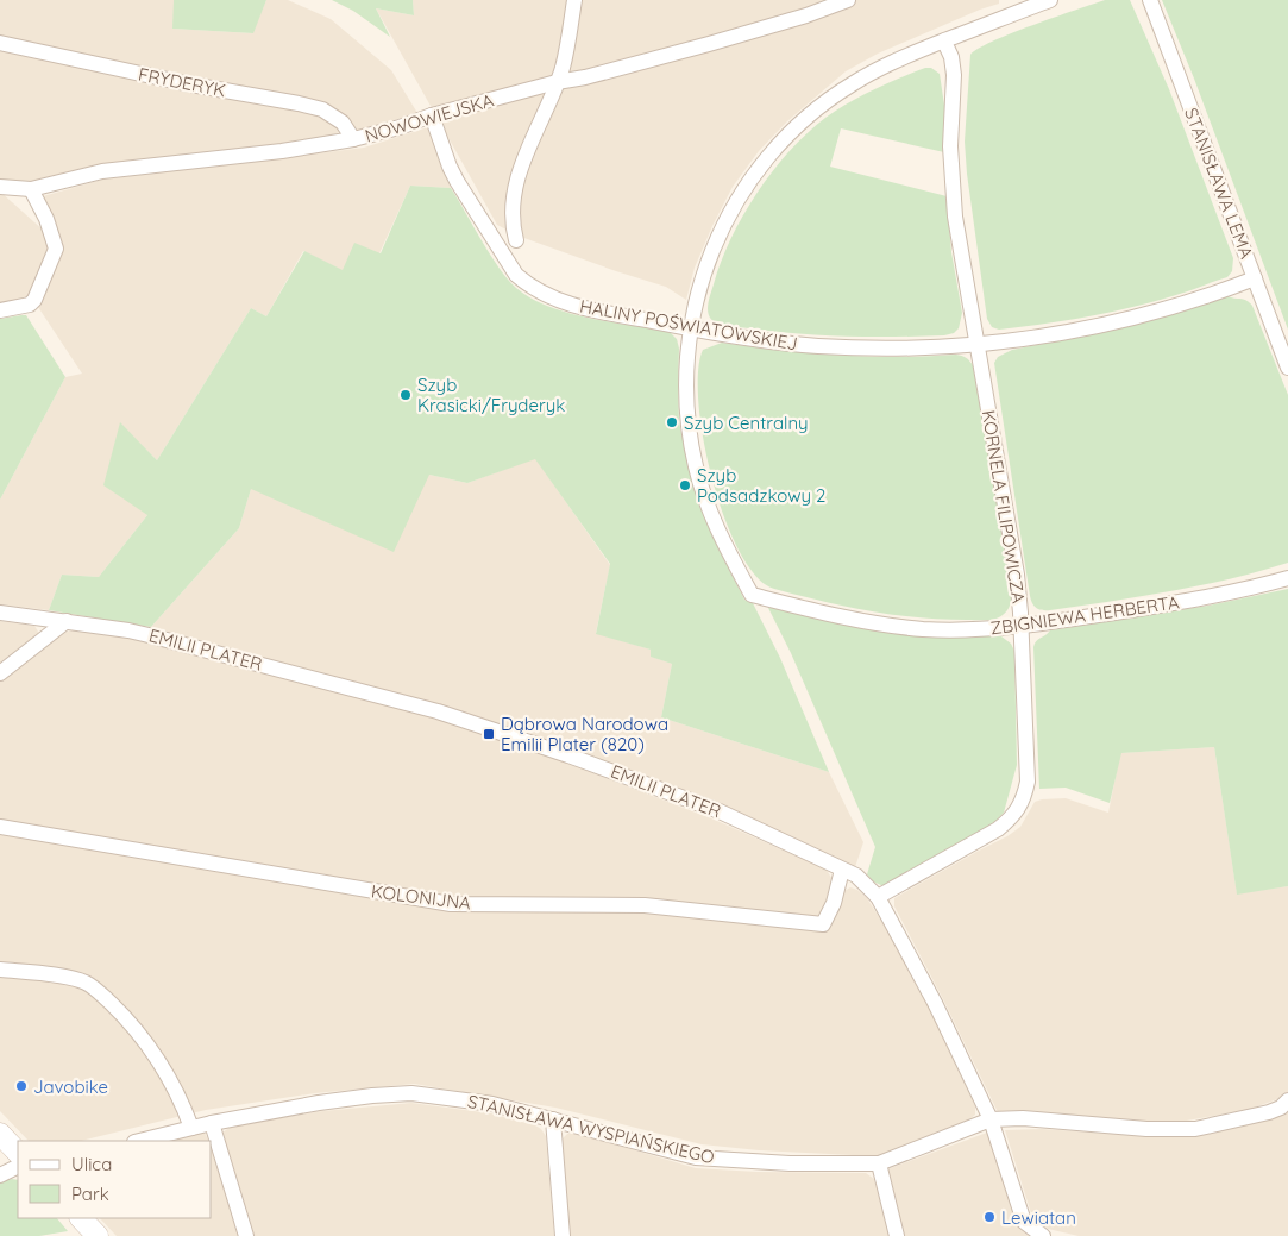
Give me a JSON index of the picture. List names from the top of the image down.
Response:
{
  "streets": {
    "street": [
      "FRYDERYK",
      "NOWOWIEJSKA",
      "STANISŁAWA LEMA",
      "HALINY POŚWIATOWSKIEJ",
      "KORNELA FILIPOWICZA",
      "ZBIGNIEWA HERBERTA",
      "EMILII PLATER",
      "KOLONIJNA",
      "STANISŁAWA WYSPIAŃSKIEGO"
    ]
  },
  "crossings": [
    ["FRYDERYK", "NOWOWIEJSKA"],
    ["NOWOWIEJSKA", "HALINY POŚWIATOWSKIEJ"],
    ["STANISŁAWA LEMA", "HALINY POŚWIATOWSKIEJ"],
    ["HALINY POŚWIATOWSKIEJ", "KORNELA FILIPOWICZA"],
    ["HALINY POŚWIATOWSKIEJ", "ZBIGNIEWA HERBERTA"],
    ["KORNELA FILIPOWICZA", "ZBIGNIEWA HERBERTA"],
    ["KORNELA FILIPOWICZA", "EMILII PLATER"],
    ["EMILII PLATER", "KOLONIJNA"],
    ["EMILII PLATER", "STANISŁAWA WYSPIAŃSKIEGO"]
  ],
  "places": {
    "other": [
      "Szyb Krasicki/Fryderyk",
      "Szyb Centralny",
      "Szyb Podsadzkowy 2",
      "Javobike",
      "Lewiatan"
    ],
    "transit": ["Dąbrowa Narodowa Emilii Plater (820)"]
  },
  "legend": ["Ulica", "Park"]
}
